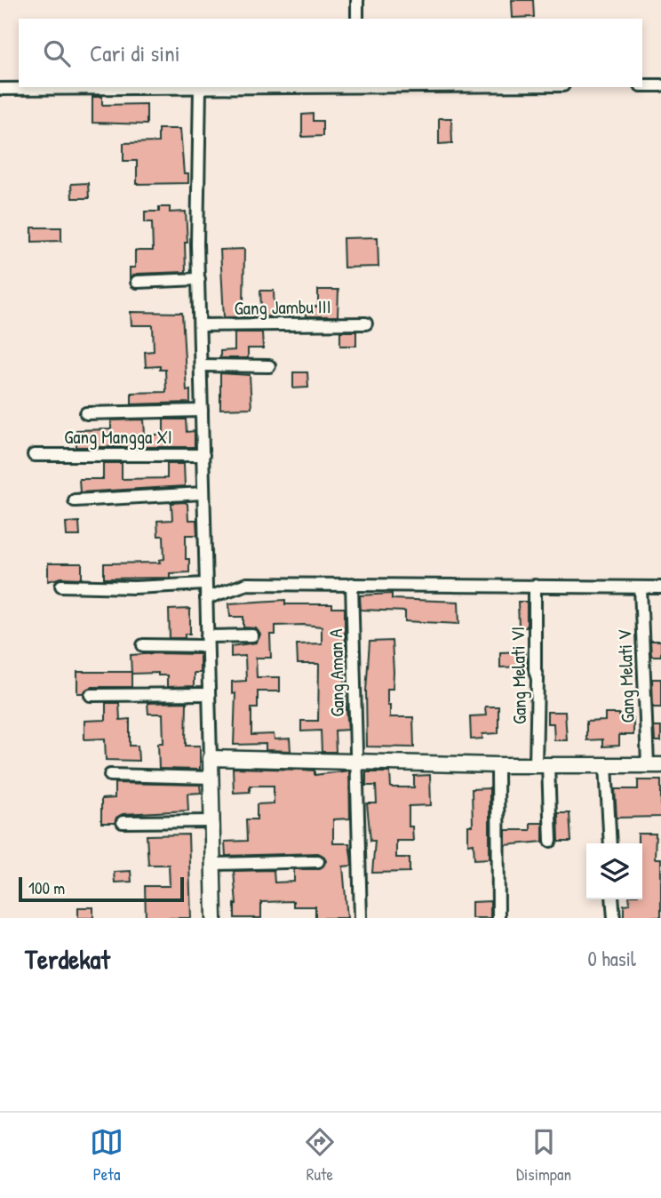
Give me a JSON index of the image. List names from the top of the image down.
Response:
{
  "streets": {
    "street": [
      "Gang Jambu III",
      "Gang Mangga XI",
      "Gang Aman A",
      "Gang Melati VI",
      "Gang Melati V"
    ]
  },
  "scale_bar": "100 m",
  "page": {
    "search": "Cari di sini",
    "scale": "100 m",
    "heading": ["Terdekat", "0 hasil"],
    "nav": ["Peta", "Rute", "Disimpan"]
  }
}
